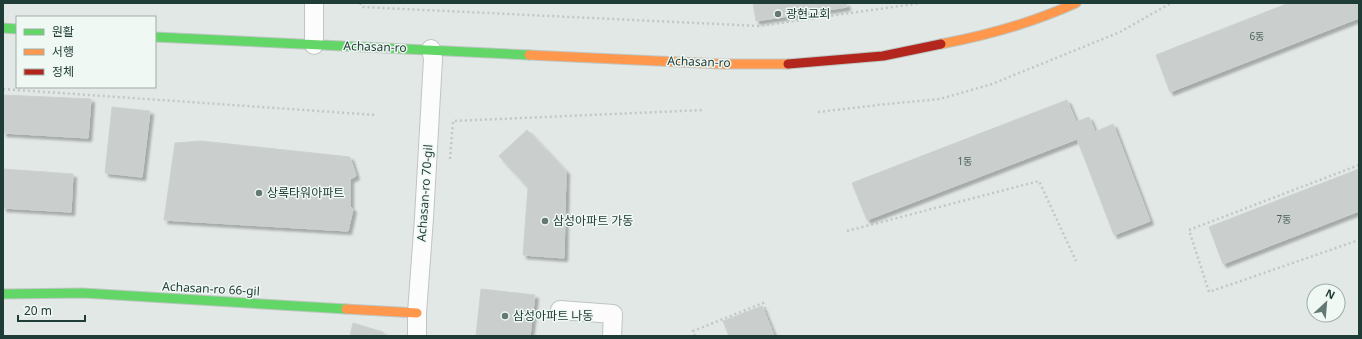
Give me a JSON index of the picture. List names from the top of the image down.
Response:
{
  "streets": {
    "main road": ["Achasan-ro", "Achasan-ro 66-gil"],
    "street": ["Achasan-ro 70-gil"]
  },
  "crossings": [
    ["Achasan-ro", "Achasan-ro 70-gil"],
    ["Achasan-ro 70-gil", "Achasan-ro 66-gil"]
  ],
  "places": [
    "광현교회",
    "상록타워아파트",
    "삼성아파트 가동",
    "삼성아파트 나동"
  ],
  "house_numbers": ["6동", "1동", "7동"],
  "legend": ["원활", "서행", "정체"],
  "scale_bar": "20 m",
  "north": "top right"
}
